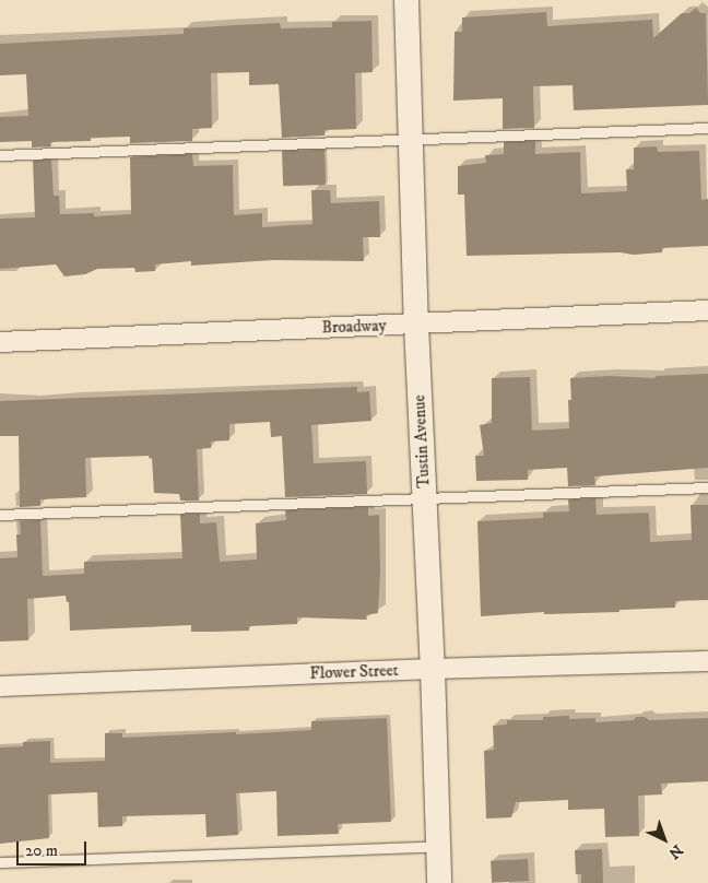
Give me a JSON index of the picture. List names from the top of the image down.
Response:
{
  "streets": {
    "street": ["Broadway", "Tustin Avenue", "Flower Street"]
  },
  "crossings": [
    ["Broadway", "Tustin Avenue"],
    ["Tustin Avenue", "Flower Street"]
  ],
  "scale_bar": "20 m",
  "north": "bottom right"
}
